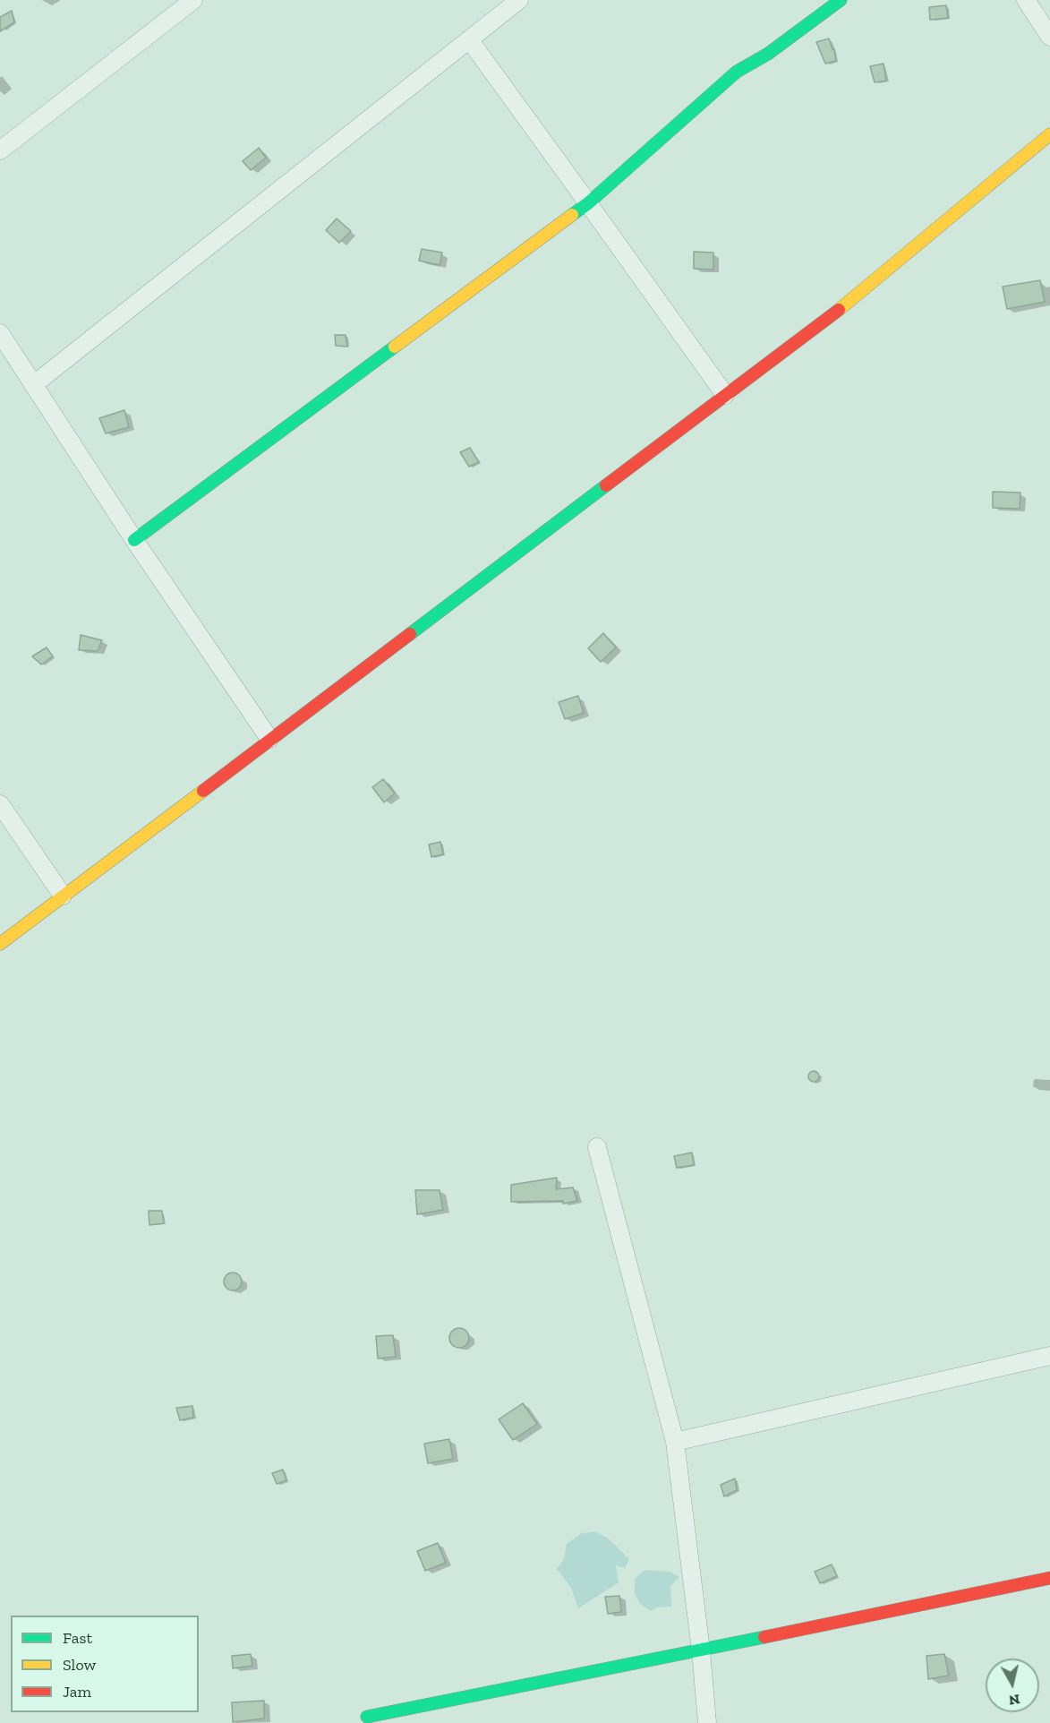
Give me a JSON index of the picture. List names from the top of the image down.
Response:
{
  "legend": ["Fast", "Slow", "Jam"],
  "north": "bottom"
}
